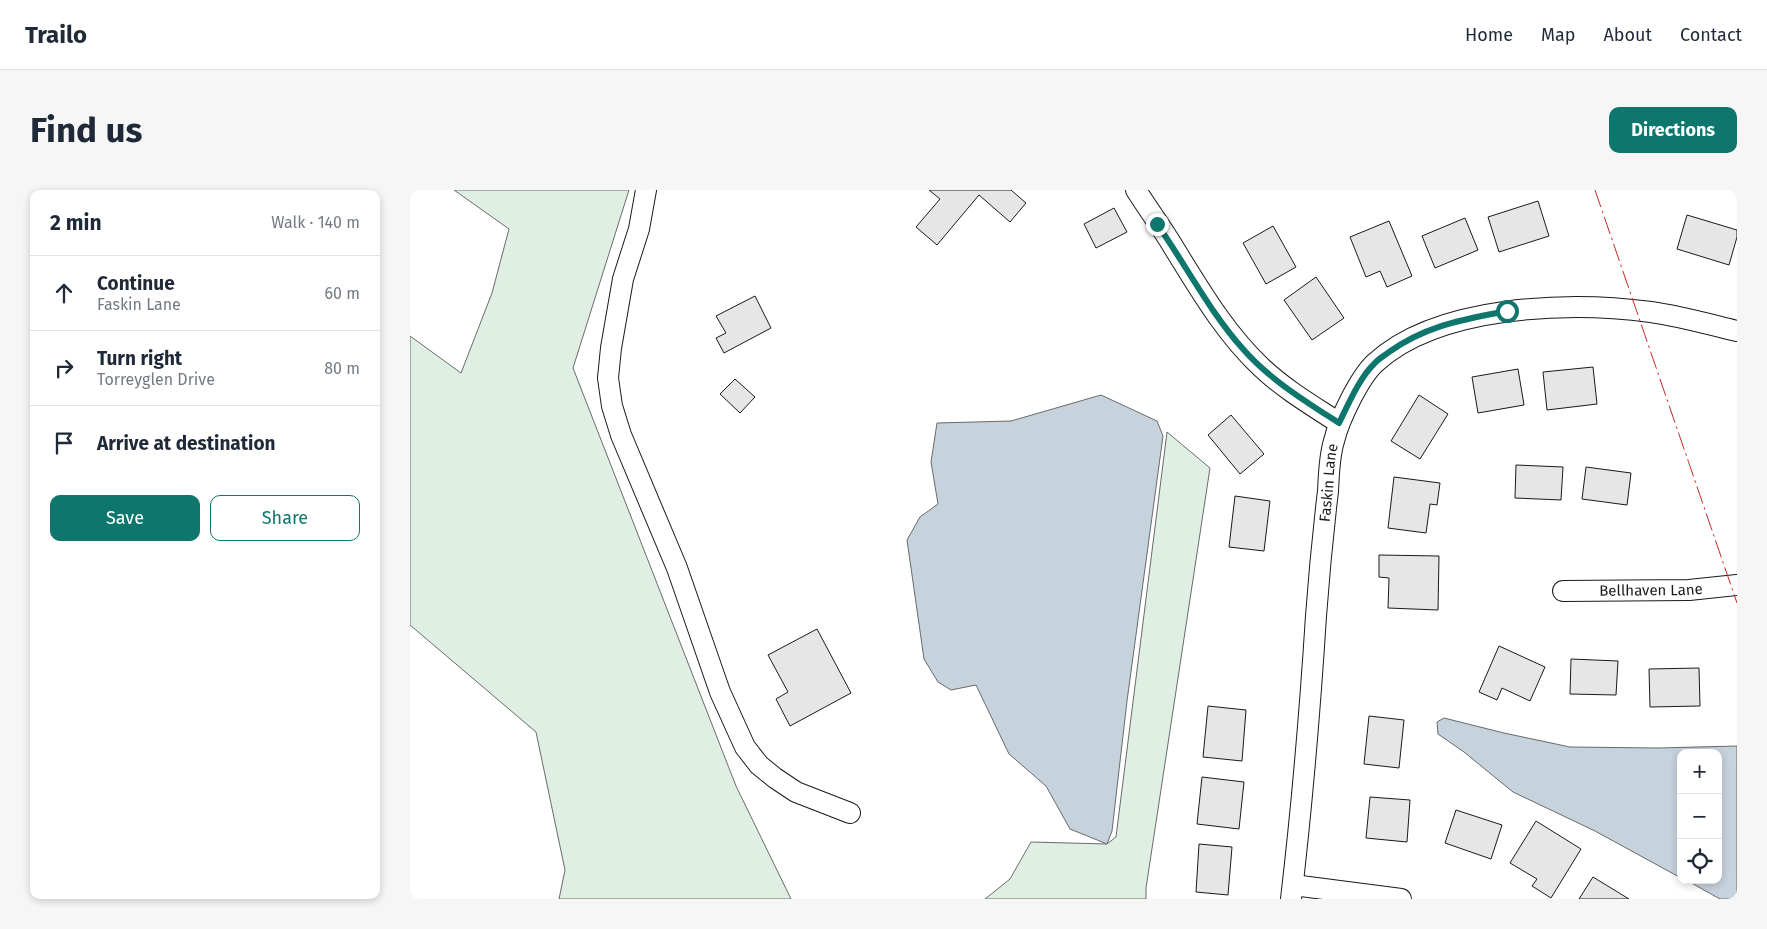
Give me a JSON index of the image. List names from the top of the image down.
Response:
{
  "streets": {
    "street": ["Faskin Lane", "Bellhaven Lane"]
  },
  "page": {
    "header": "Trailo",
    "nav": [
      "Home",
      "Map",
      "About",
      "Contact"
    ],
    "buttons": [
      "Directions",
      ["Save", "Share"]
    ],
    "title": "Find us",
    "heading": ["2 min", "Walk · 140 m"],
    "list": [
      ["Continue", "Faskin Lane", "60 m"],
      ["Turn right", "Torreyglen Drive", "80 m"],
      "Arrive at destination"
    ],
    "map_buttons": ["+", "−"]
  }
}
